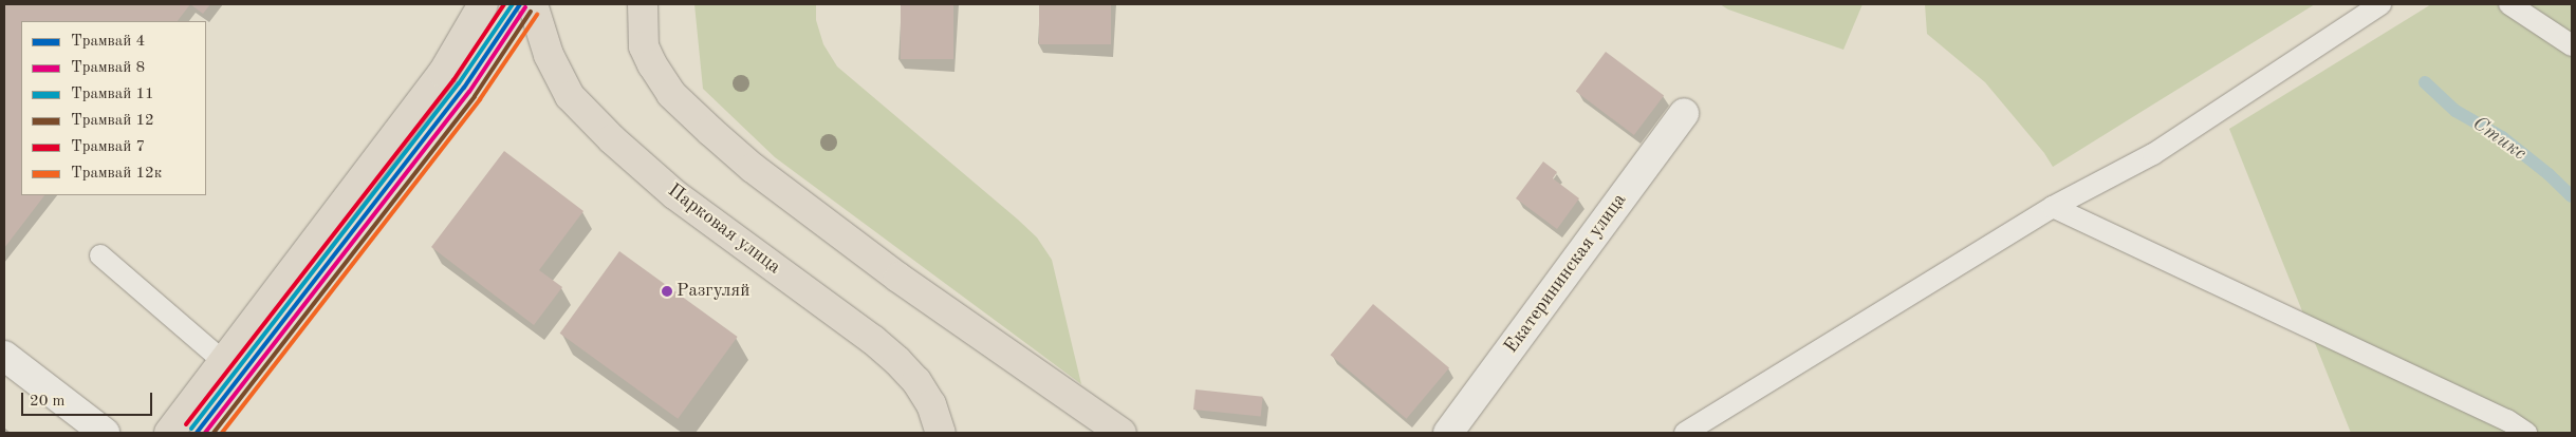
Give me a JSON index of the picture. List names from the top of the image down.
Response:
{
  "streets": {
    "main road": ["Парковая улица"],
    "street": ["Екатерининская улица"]
  },
  "water": ["Стикс"],
  "places": ["Разгуляй"],
  "lines": [
    "tram line 4",
    "tram line 11",
    "tram line 7",
    "tram line 8",
    "tram line 12",
    "tram line 12к"
  ],
  "legend": [
    "Трамвай 4",
    "Трамвай 8",
    "Трамвай 11",
    "Трамвай 12",
    "Трамвай 7",
    "Трамвай 12к"
  ],
  "scale_bar": "20 m"
}
